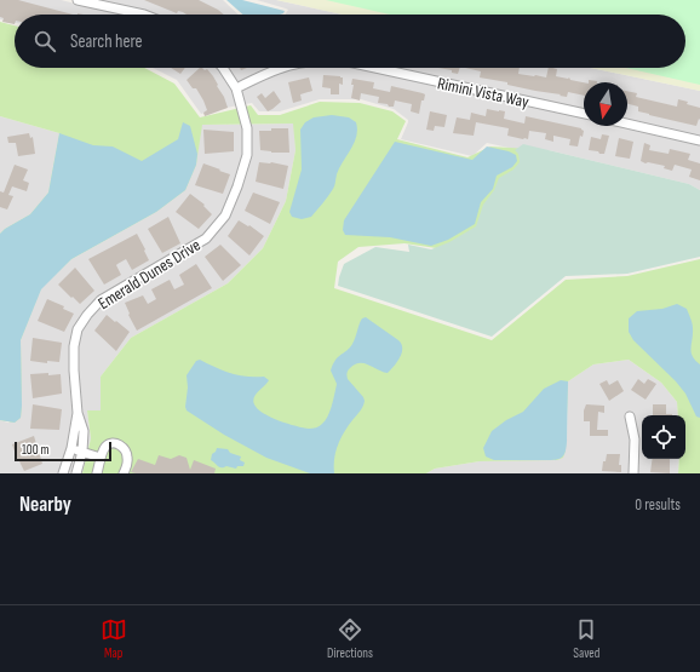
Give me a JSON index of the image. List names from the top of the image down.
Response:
{
  "streets": {
    "street": ["Rimini Vista Way", "Emerald Dunes Drive"]
  },
  "crossings": [
    ["Rimini Vista Way", "Emerald Dunes Drive"]
  ],
  "scale_bar": "100 m",
  "north": "bottom",
  "page": {
    "search": "Search here",
    "scale": "100 m",
    "heading": ["Nearby", "0 results"],
    "nav": ["Map", "Directions", "Saved"]
  }
}
